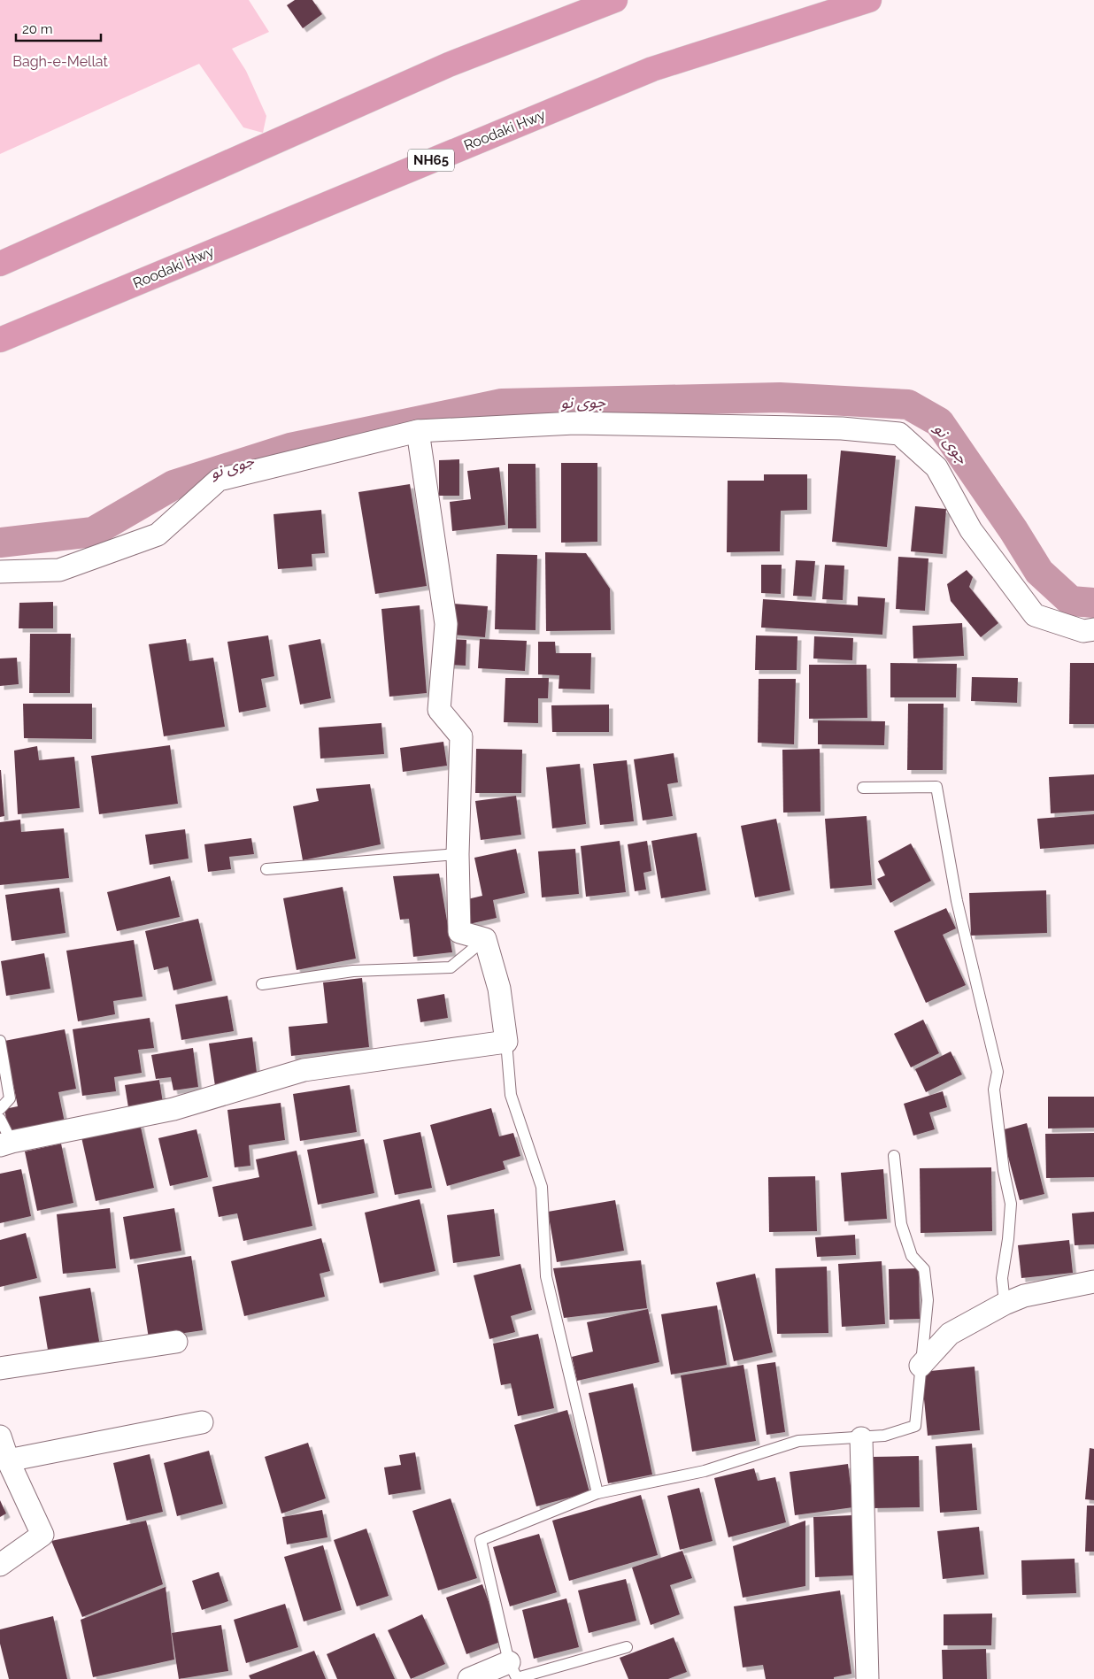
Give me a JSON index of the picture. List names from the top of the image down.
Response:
{
  "streets": {
    "highway": ["Roodaki Hwy", "NH65"]
  },
  "water": ["جوی نو"],
  "parks": ["Bagh-e-Mellat"],
  "scale_bar": "20 m"
}
